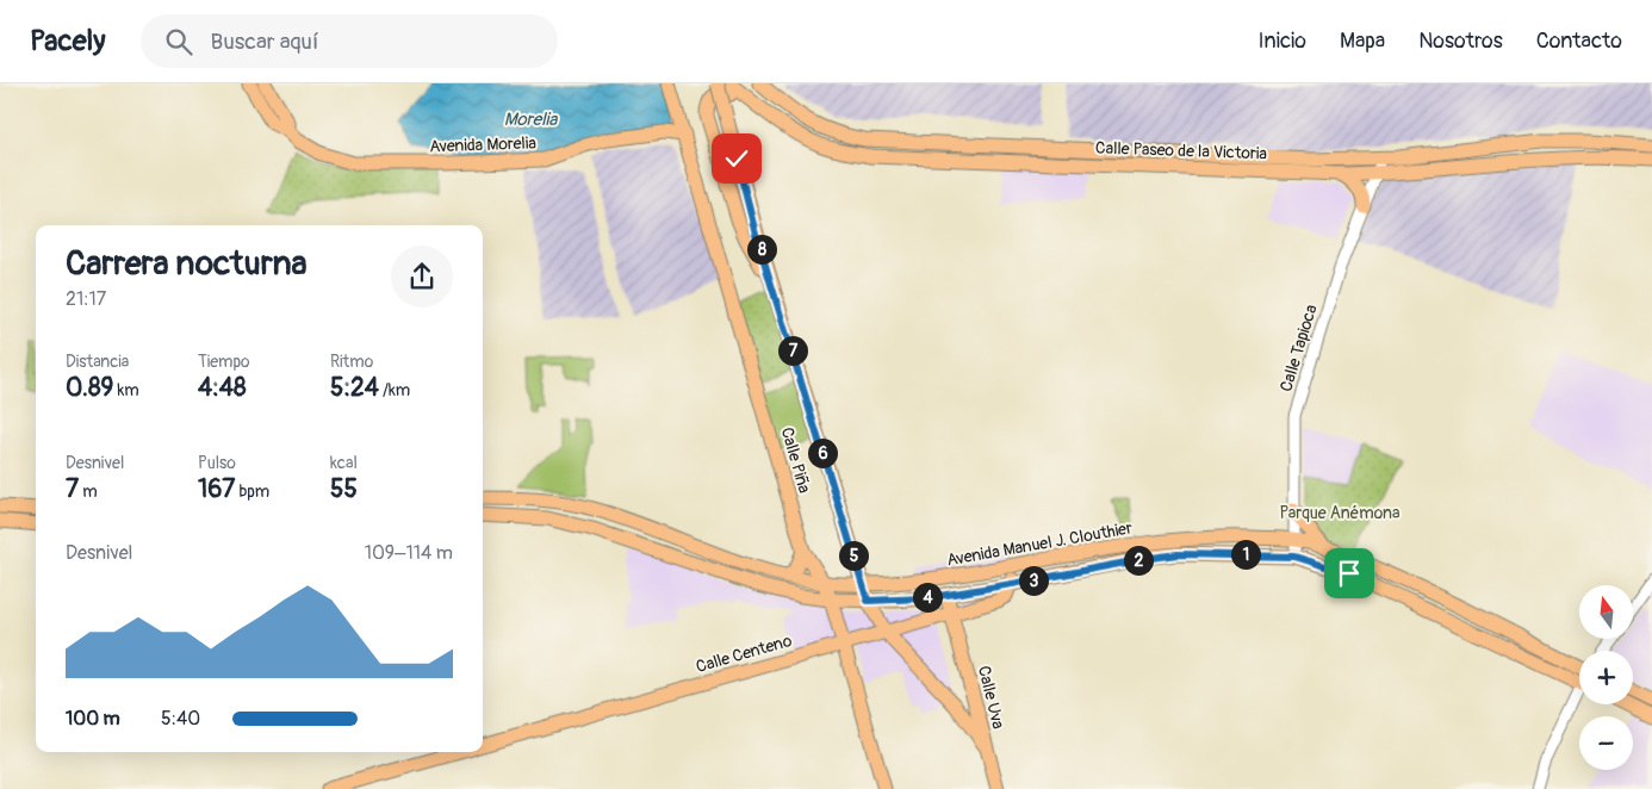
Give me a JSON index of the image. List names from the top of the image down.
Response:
{
  "streets": {
    "main road": [
      "Avenida Morelia",
      "Calle Paseo de la Victoria",
      "Calle Piña",
      "Avenida Manuel J. Clouthier",
      "Calle Centeno",
      "Calle Uva"
    ],
    "street": ["Calle Tapioca"]
  },
  "crossings": [
    ["Avenida Morelia", "Calle Piña"],
    ["Calle Paseo de la Victoria", "Calle Tapioca"],
    ["Calle Tapioca", "Avenida Manuel J. Clouthier"],
    ["Calle Piña", "Avenida Manuel J. Clouthier"],
    ["Calle Piña", "Calle Centeno"],
    ["Calle Piña", "Calle Uva"],
    ["Avenida Manuel J. Clouthier", "Calle Centeno"],
    ["Avenida Manuel J. Clouthier", "Calle Uva"],
    ["Calle Centeno", "Calle Uva"]
  ],
  "water": ["Morelia"],
  "parks": ["Parque Anémona"],
  "north": "top",
  "page": {
    "header": "Pacely",
    "search": "Buscar aquí",
    "nav": [
      "Inicio",
      "Mapa",
      "Nosotros",
      "Contacto"
    ],
    "heading": ["Carrera nocturna", "21:17"],
    "pins": [
      "8",
      "7",
      "6",
      "1",
      "5",
      "2",
      "3",
      "4"
    ],
    "stats": [
      ["Distancia", "0.89 km"],
      ["Tiempo", "4:48"],
      ["Ritmo", "5:24 /km"],
      ["Desnivel", "7 m"],
      ["Pulso", "167 bpm"],
      ["kcal", "55"]
    ],
    "chart": ["Desnivel", "109–114 m"],
    "map_buttons": ["+", "−"],
    "list": [
      {
        "name": "100 m",
        "note": "5:40"
      }
    ]
  }
}
